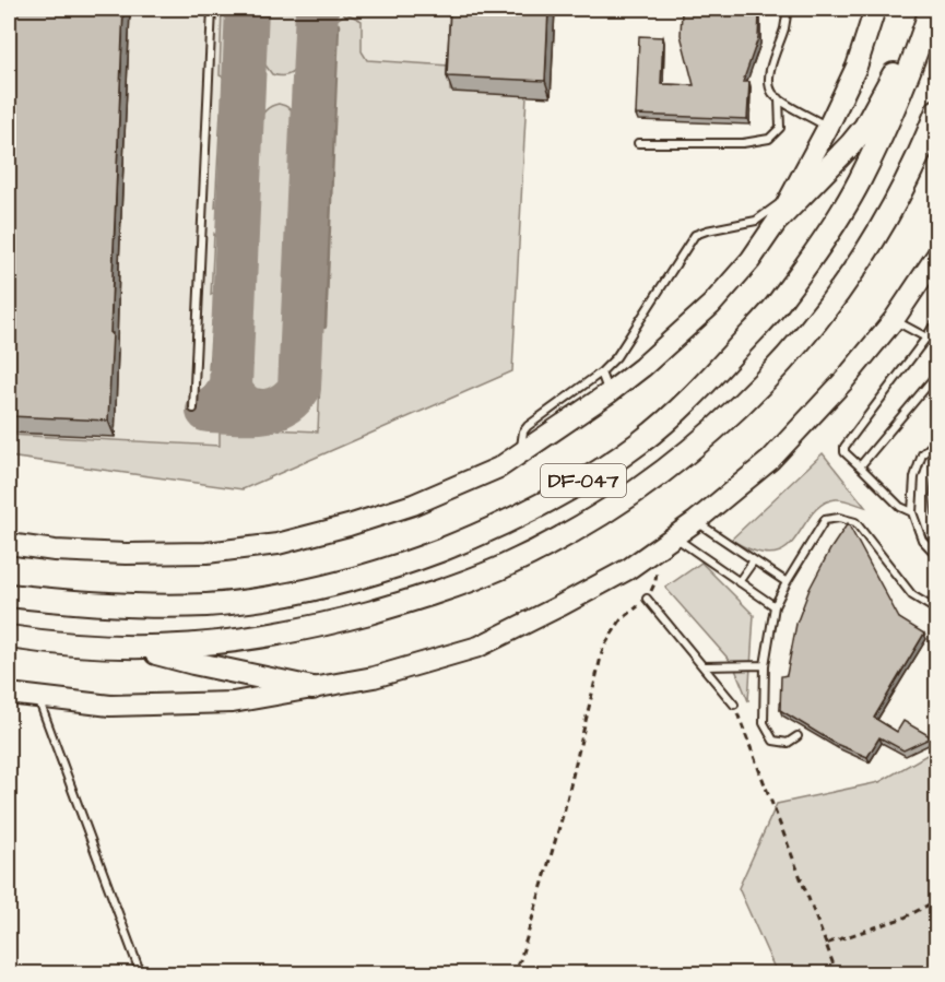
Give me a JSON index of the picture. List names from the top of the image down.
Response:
{
  "streets": {
    "main road": ["DF-047"]
  }
}
